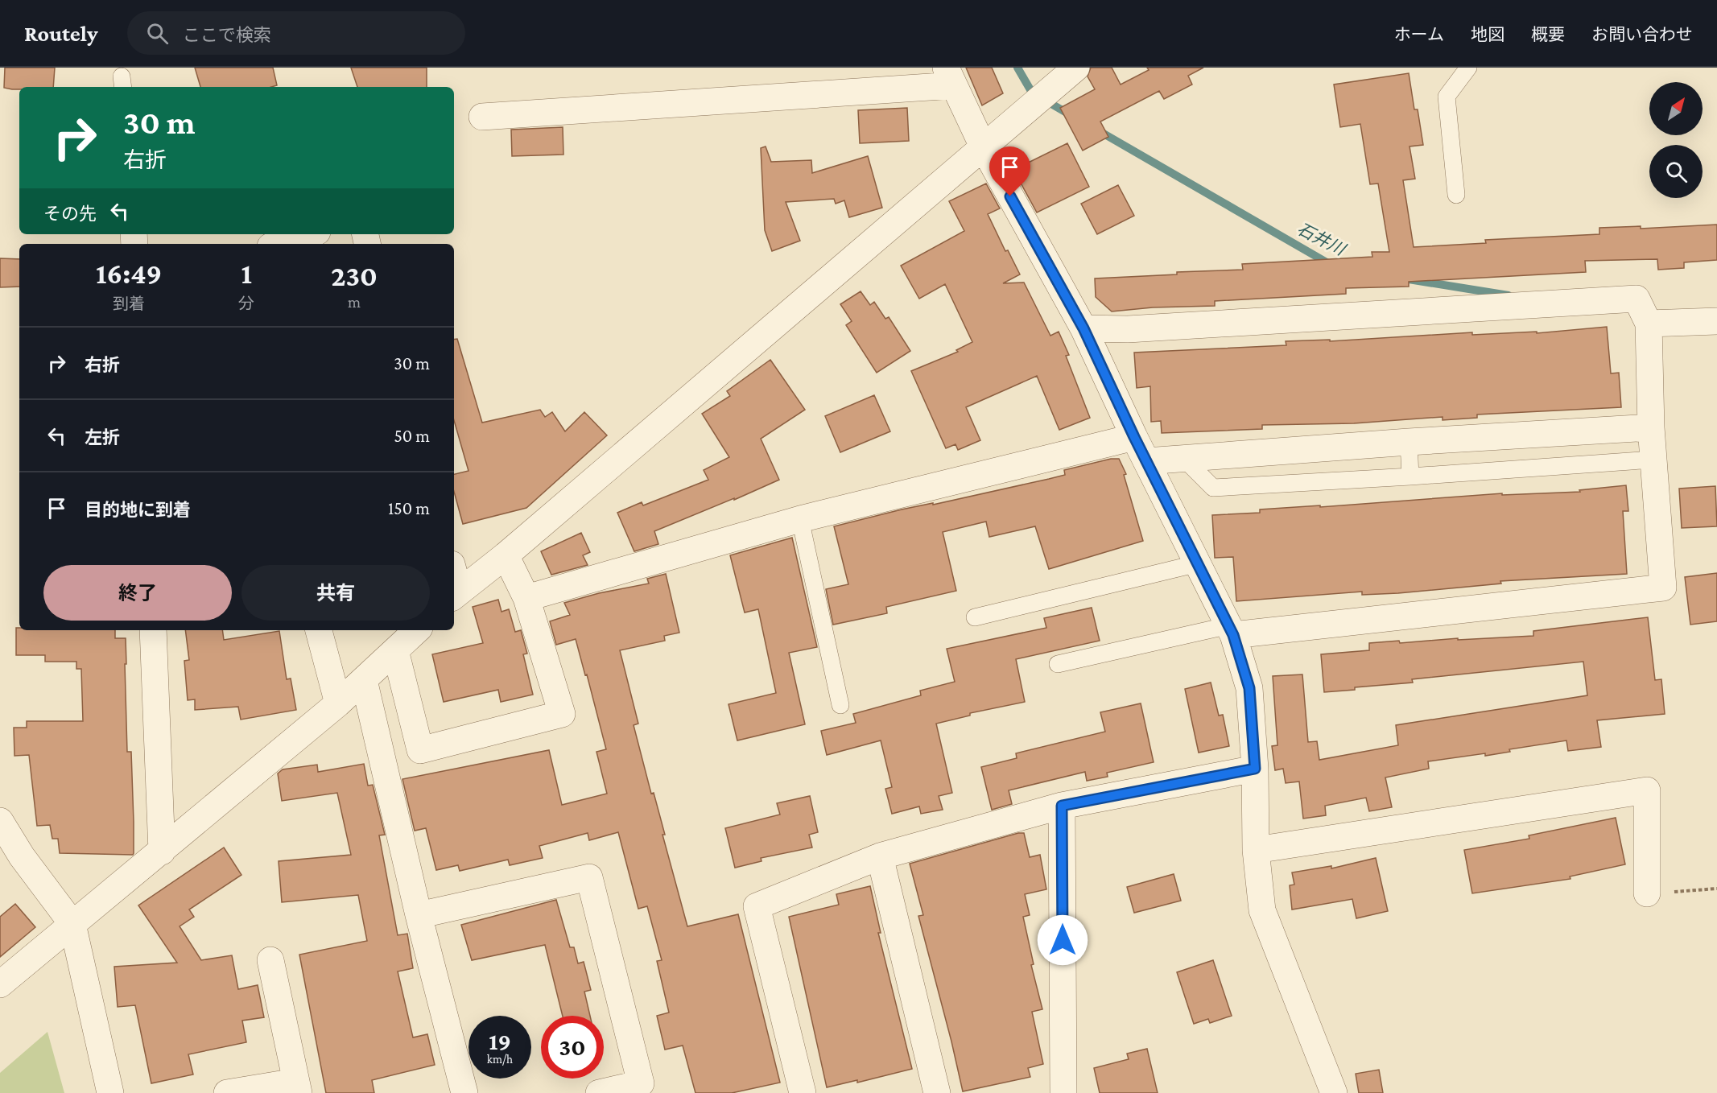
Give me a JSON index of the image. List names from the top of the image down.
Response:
{
  "water": ["石井川"],
  "north": "top right",
  "page": {
    "header": "Routely",
    "search": "ここで検索",
    "nav": [
      "ホーム",
      "地図",
      "概要",
      "お問い合わせ"
    ],
    "turn": ["30 m", "右折"],
    "then": "その先",
    "eta": [
      "16:49",
      "到着",
      "1",
      "分",
      "230",
      "m"
    ],
    "list": [
      {
        "name": "右折",
        "value": "30 m"
      },
      {
        "name": "左折",
        "value": "50 m"
      },
      {
        "name": "目的地に到着",
        "value": "150 m"
      }
    ],
    "buttons": ["終了", "共有"],
    "speed": "19 km/h",
    "limit": "30"
  }
}
